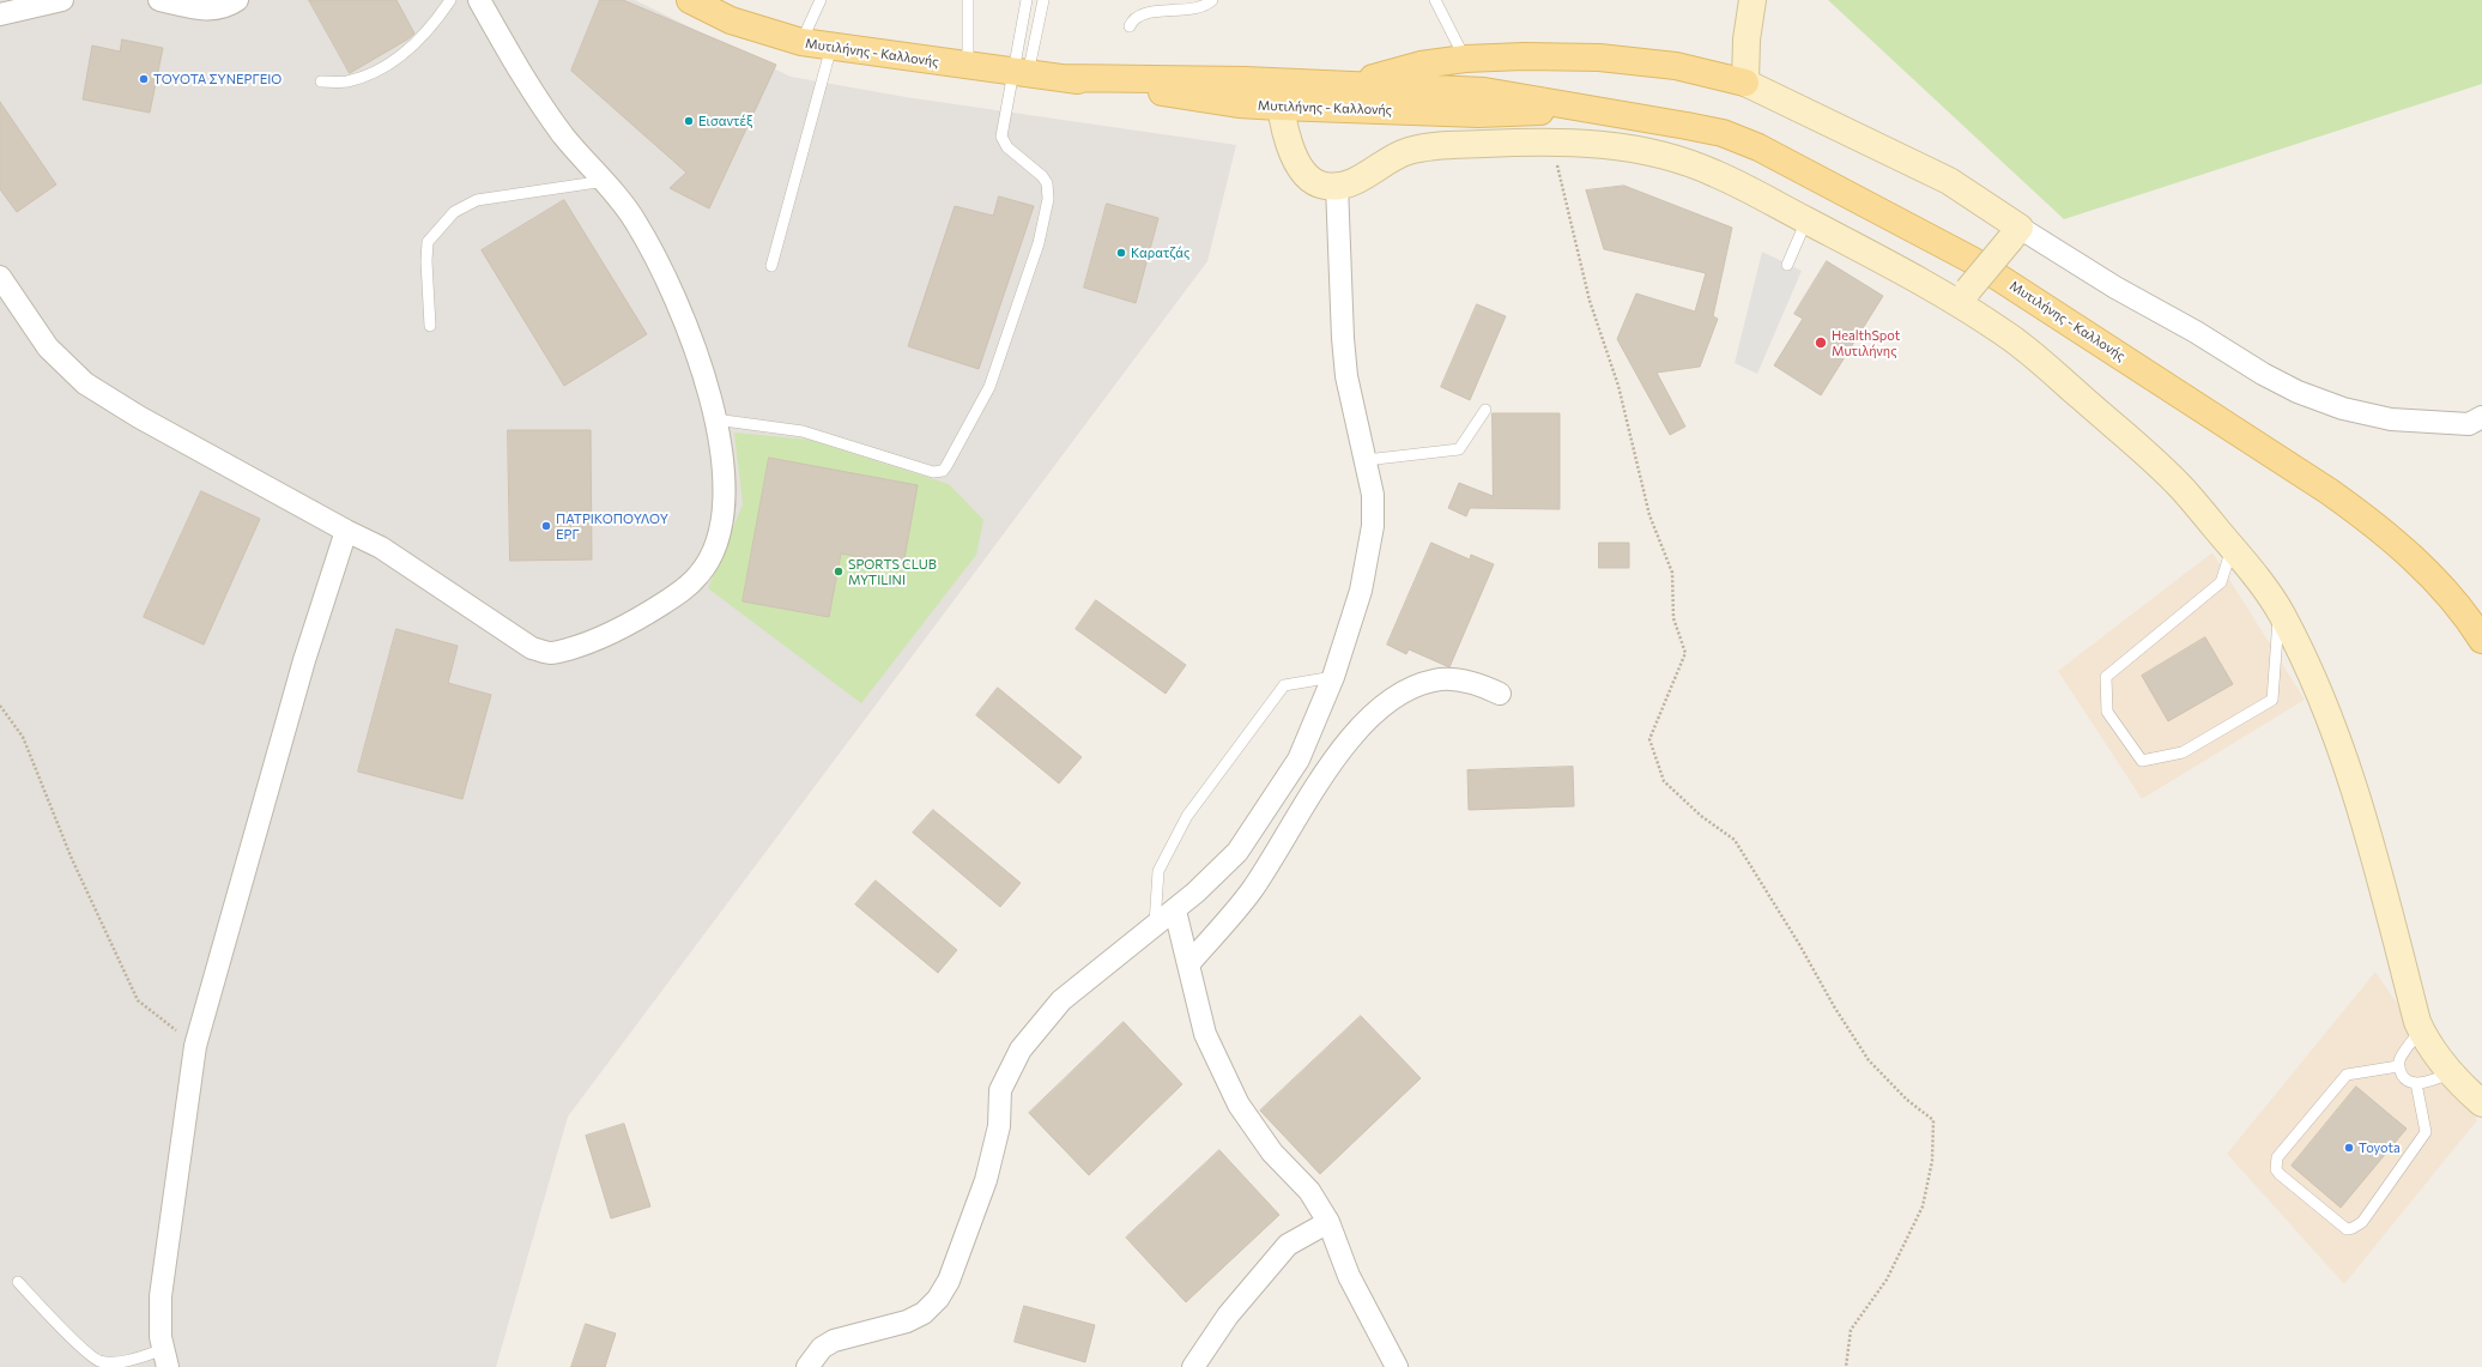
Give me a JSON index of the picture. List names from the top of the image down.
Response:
{
  "streets": {
    "main road": ["Μυτιλήνης - Καλλονής"]
  },
  "places": [
    "ΤΟΥΟΤΑ ΣΥΝΕΡΓΕΙΟ",
    "Εισαντέξ",
    "Καρατζάς",
    "HealthSpot Μυτιλήνης",
    "ΠΑΤΡΙΚΟΠΟΥΛΟΥ ΕΡΓ",
    "SPORTS CLUB MYTILINI",
    "Toyota"
  ]
}
